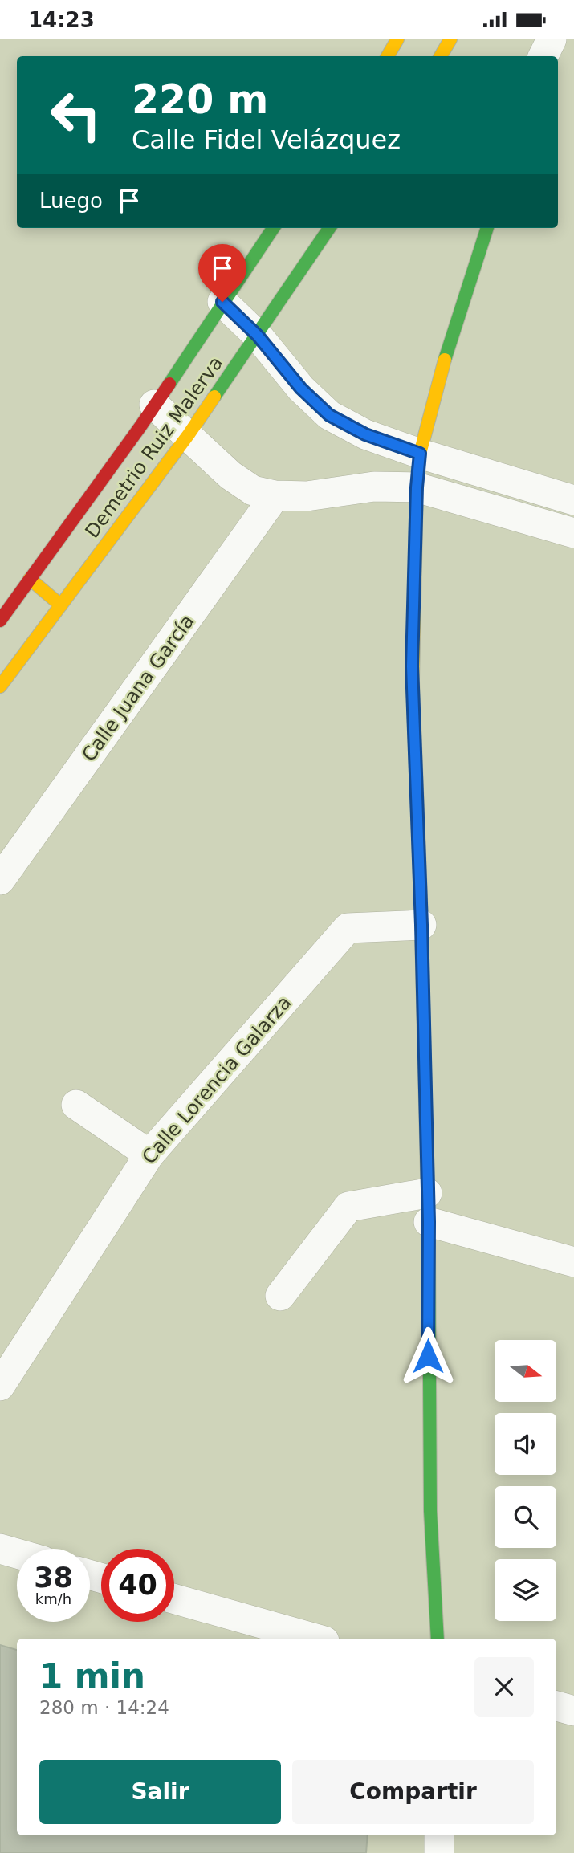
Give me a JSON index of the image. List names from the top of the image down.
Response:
{
  "streets": {
    "street": ["Demetrio Ruiz Malerva", "Calle Juana García", "Calle Lorencia Galarza"]
  },
  "north": "right",
  "page": {
    "status": "14:23",
    "turn": ["220 m", "Calle Fidel Velázquez"],
    "then": "Luego",
    "speed": "38 km/h",
    "limit": "40",
    "heading": ["1 min", "280 m · 14:24"],
    "buttons": ["Salir", "Compartir"]
  }
}
